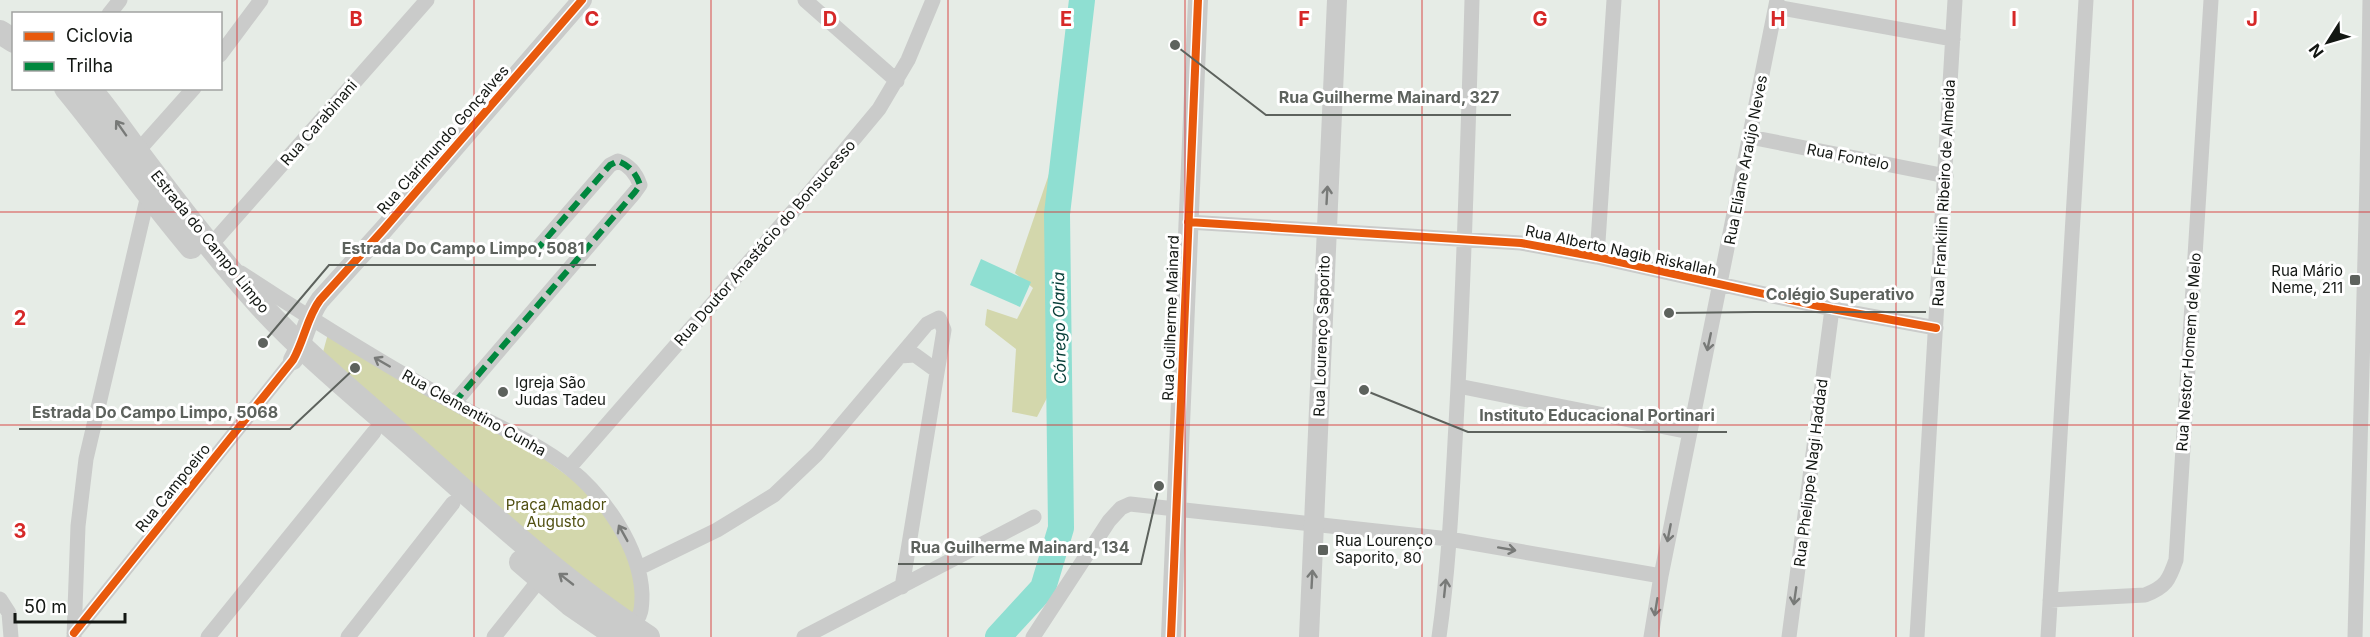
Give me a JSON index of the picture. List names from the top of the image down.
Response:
{
  "streets": {
    "main road": ["Estrada do Campo Limpo"],
    "street": [
      "Rua Carabinani",
      "Rua Clarimundo Gonçalves",
      "Rua Fontelo",
      "Rua Eliane Araújo Neves",
      "Rua Frankilin Ribeiro de Almeida",
      "Rua Doutor Anastácio do Bonsucesso",
      "Rua Alberto Nagib Riskallah",
      "Rua Guilherme Mainard",
      "Rua Lourenço Saporito",
      "Rua Nestor Homem de Melo",
      "Rua Clementino Cunha",
      "Rua Phelippe Nagi Haddad",
      "Rua Campoeiro"
    ]
  },
  "crossings": [
    ["Rua Carabinani", "Estrada do Campo Limpo"],
    ["Rua Carabinani", "Rua Clementino Cunha"],
    ["Rua Clarimundo Gonçalves", "Estrada do Campo Limpo"],
    ["Rua Clarimundo Gonçalves", "Rua Clementino Cunha"],
    ["Rua Clarimundo Gonçalves", "Rua Campoeiro"],
    ["Rua Fontelo", "Rua Eliane Araújo Neves"],
    ["Rua Fontelo", "Rua Frankilin Ribeiro de Almeida"],
    ["Rua Eliane Araújo Neves", "Rua Alberto Nagib Riskallah"],
    ["Rua Frankilin Ribeiro de Almeida", "Rua Alberto Nagib Riskallah"],
    ["Estrada do Campo Limpo", "Rua Clementino Cunha"],
    ["Estrada do Campo Limpo", "Rua Campoeiro"],
    ["Rua Doutor Anastácio do Bonsucesso", "Rua Clementino Cunha"],
    ["Rua Alberto Nagib Riskallah", "Rua Guilherme Mainard"],
    ["Rua Alberto Nagib Riskallah", "Rua Lourenço Saporito"],
    ["Rua Alberto Nagib Riskallah", "Rua Phelippe Nagi Haddad"]
  ],
  "one_way": ["Rua Eliane Araújo Neves", "Rua Clementino Cunha", "Rua Phelippe Nagi Haddad"],
  "water": ["Córrego Olaria"],
  "parks": ["Praça Amador Augusto"],
  "places": {
    "other": [
      "Rua Guilherme Mainard, 327",
      "Colégio Superativo",
      "Estrada Do Campo Limpo, 5081",
      "Estrada Do Campo Limpo, 5068",
      "Instituto Educacional Portinari",
      "Igreja São Judas Tadeu",
      "Rua Guilherme Mainard, 134"
    ],
    "transit": ["Rua Mário Neme, 211", "Rua Lourenço Saporito, 80"]
  },
  "legend": ["Ciclovia", "Trilha"],
  "scale_bar": "50 m",
  "north": "bottom left",
  "grid": {
    "columns": [
      "B",
      "C",
      "D",
      "E",
      "F",
      "G",
      "H",
      "I",
      "J"
    ],
    "rows": ["2", "3"]
  }
}
